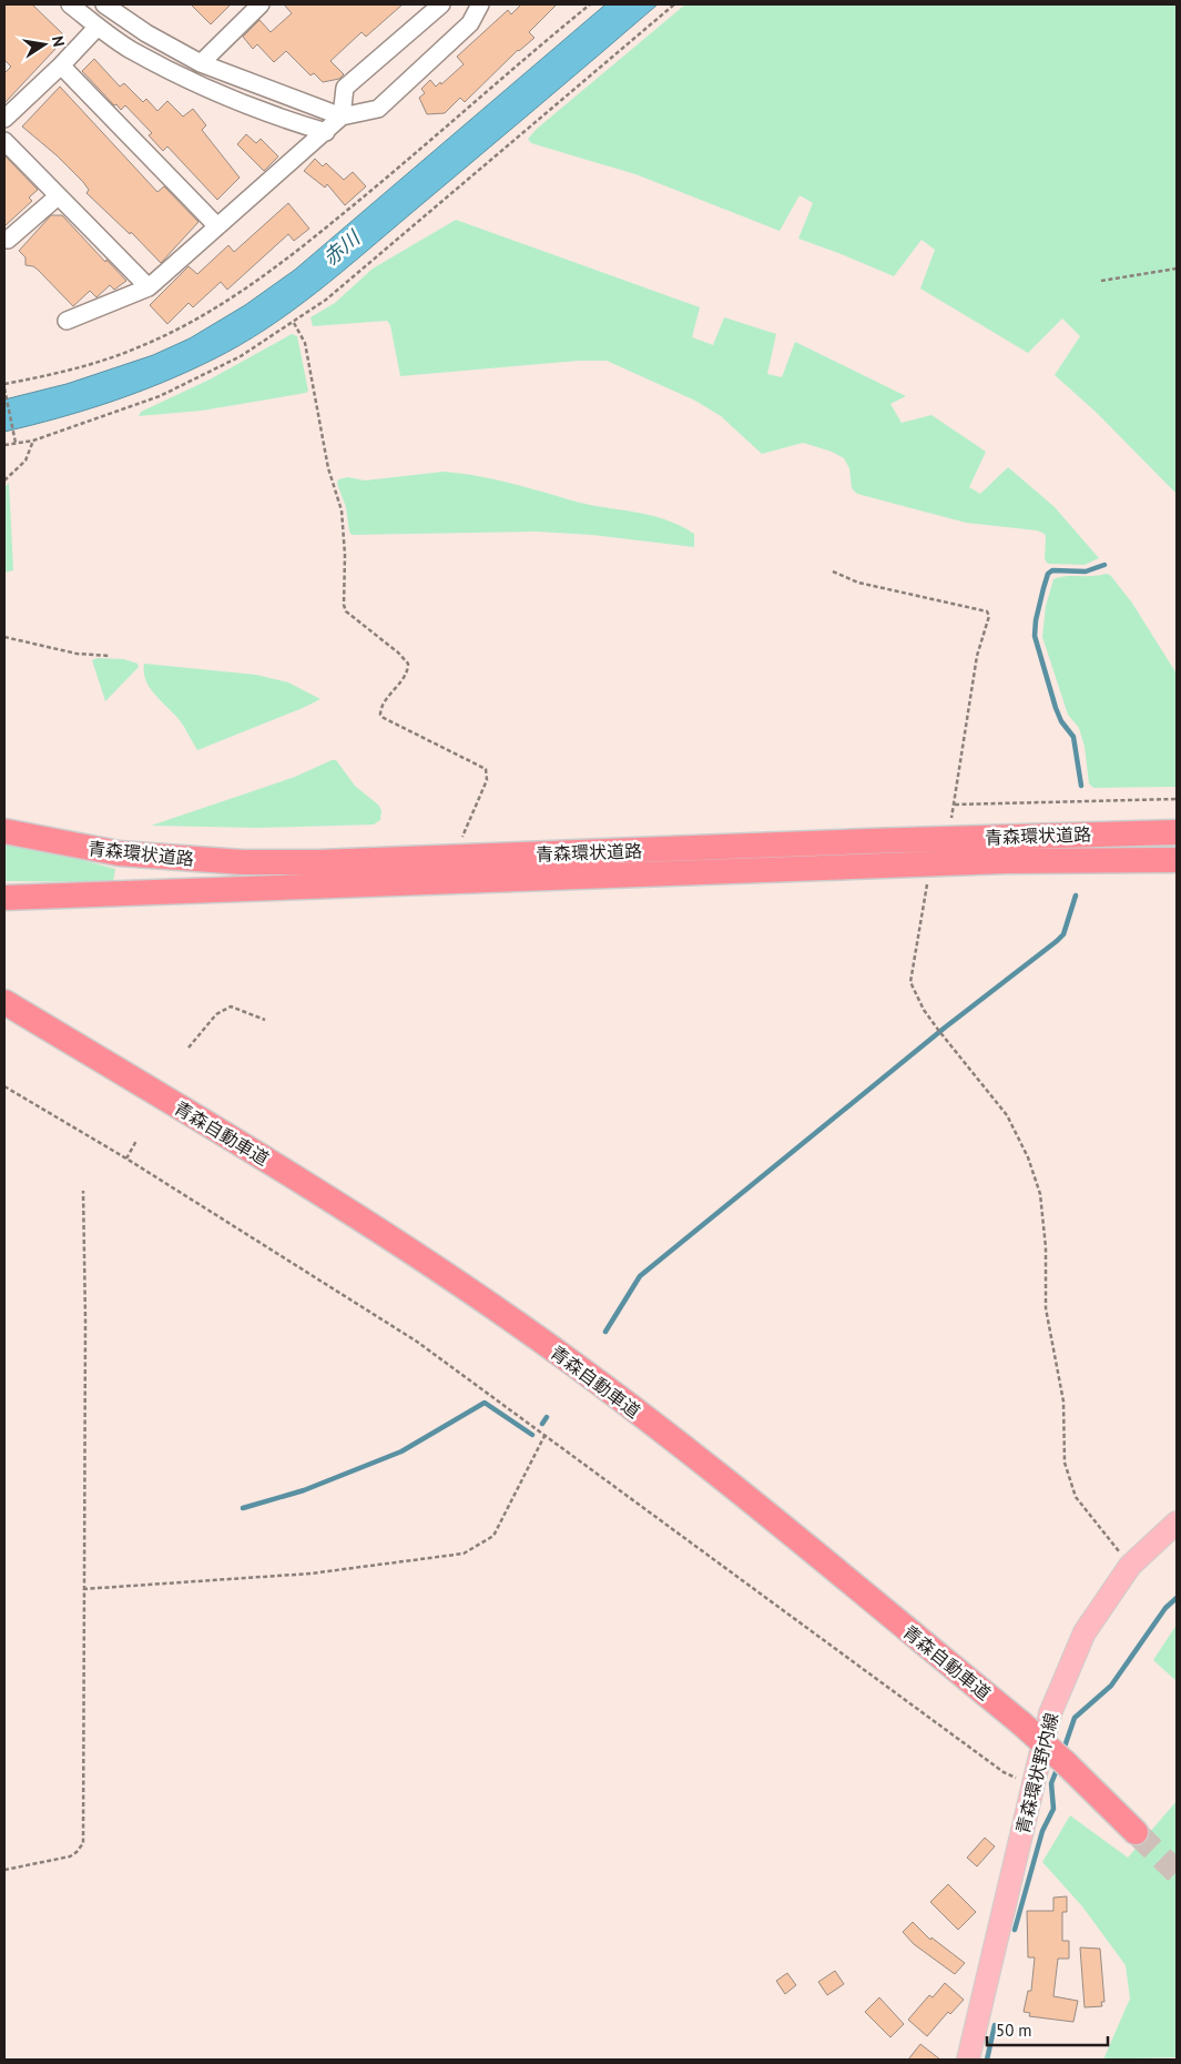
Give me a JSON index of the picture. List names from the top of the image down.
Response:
{
  "streets": {
    "highway": ["青森環状道路", "青森自動車道"],
    "main road": ["青森環状野内線"]
  },
  "water": ["赤川"],
  "scale_bar": "50 m",
  "north": "right"
}
